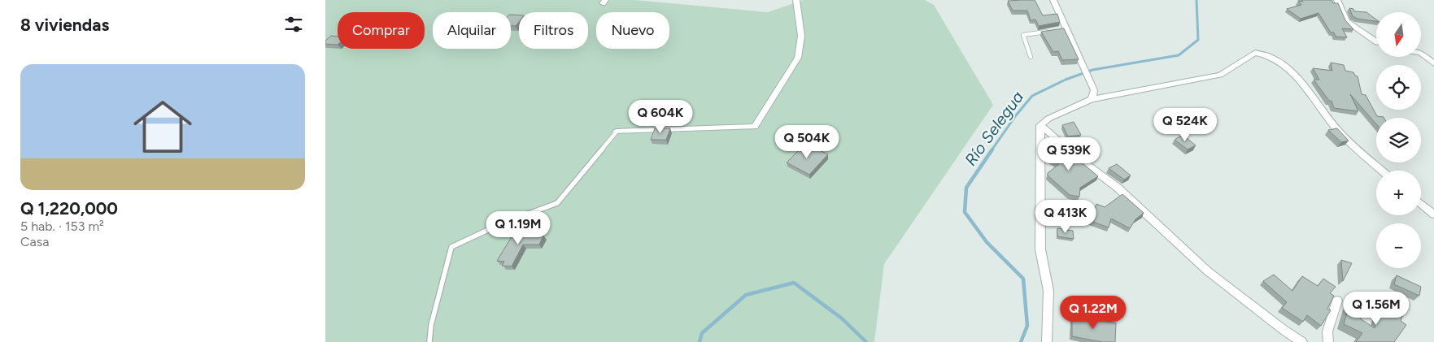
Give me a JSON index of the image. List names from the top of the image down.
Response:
{
  "water": ["Río Selegua"],
  "north": "bottom",
  "page": {
    "heading": "8 viviendas",
    "map_buttons": ["+", "−"],
    "chip": [
      "Comprar",
      "Alquilar",
      "Filtros",
      "Nuevo"
    ],
    "list": [
      {
        "name": "Q 1,220,000",
        "note": "5 hab. · 153 m² · Casa"
      }
    ],
    "price": [
      "Q 604K",
      "Q 524K",
      "Q 504K",
      "Q 539K",
      "Q 413K",
      "Q 1.19M",
      "Q 1.56M",
      "Q 1.22M"
    ]
  }
}
